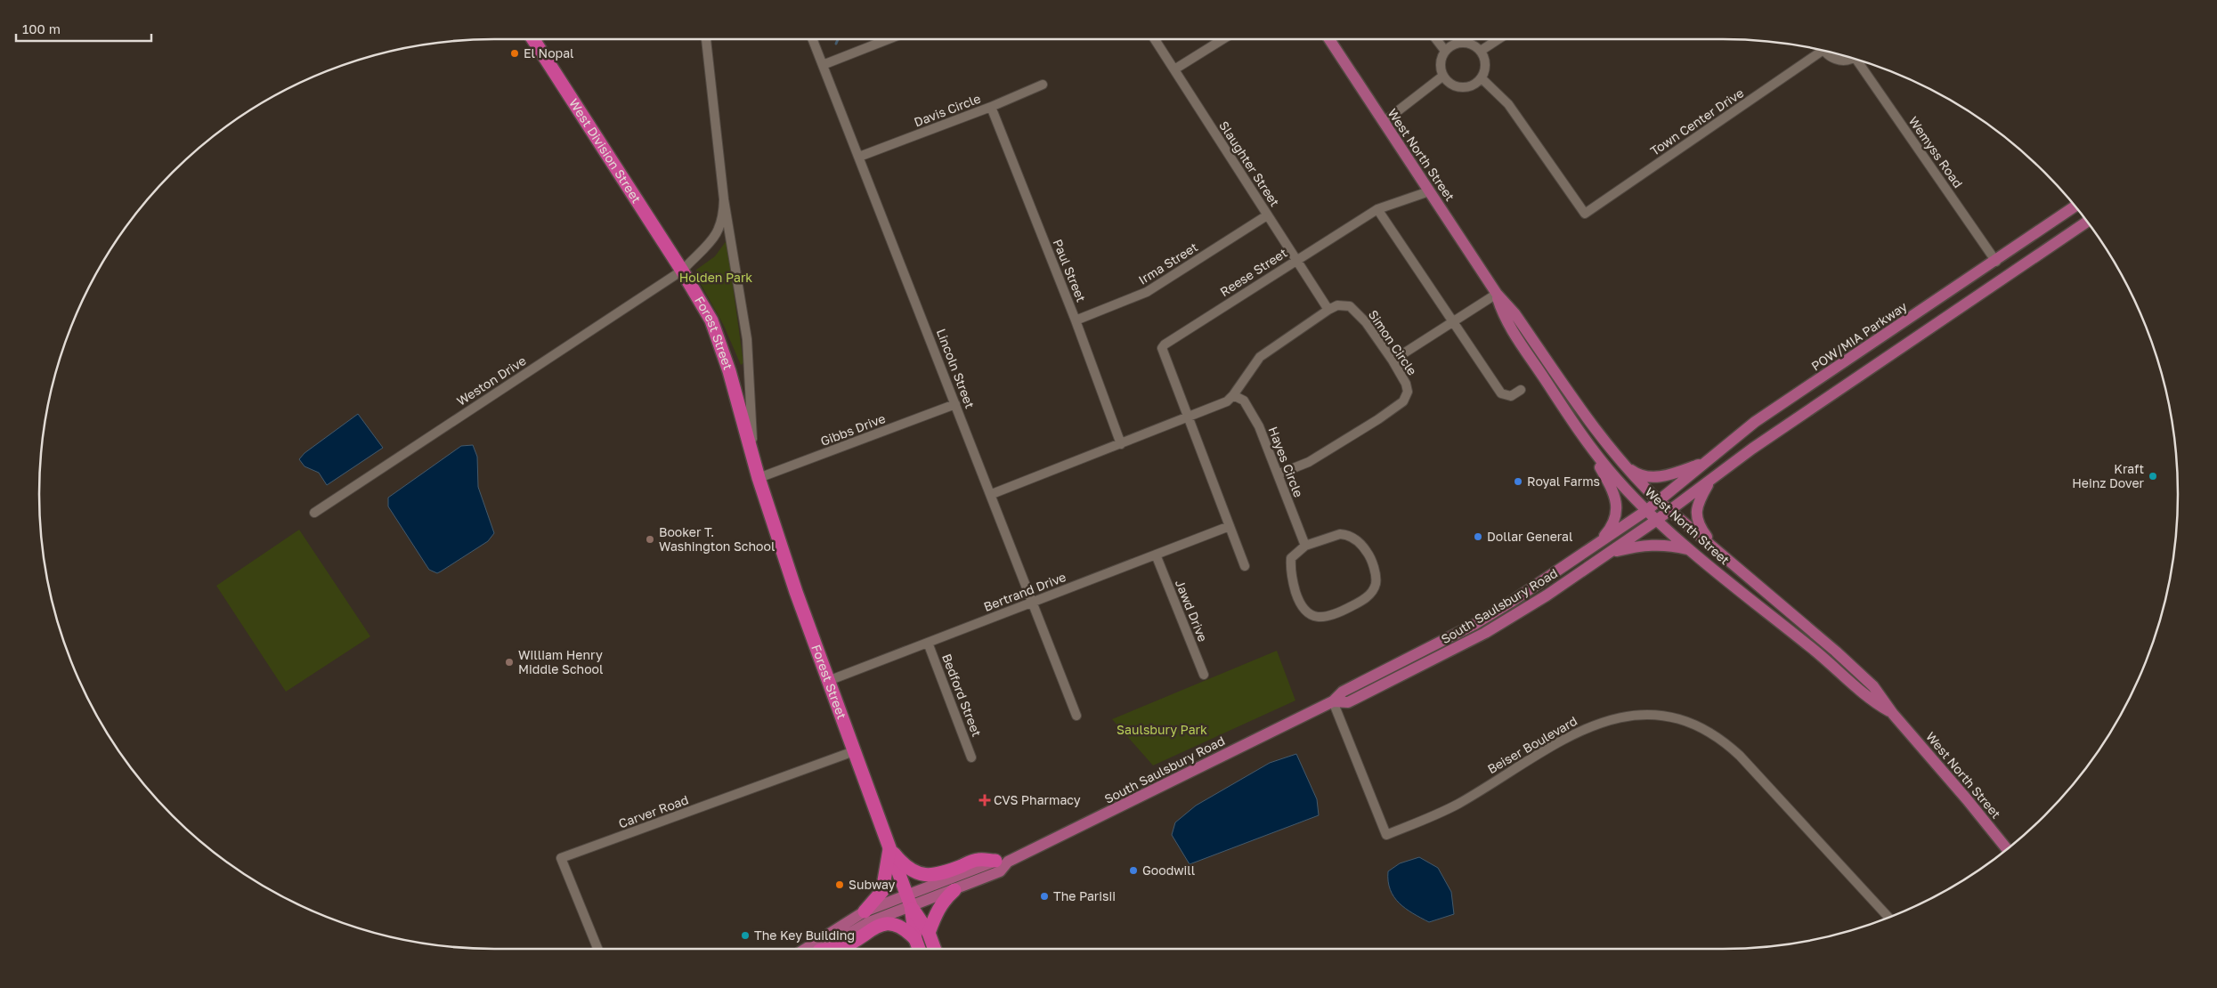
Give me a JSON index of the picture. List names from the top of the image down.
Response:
{
  "streets": {
    "highway": ["West Division Street", "Forest Street"],
    "main road": ["West North Street", "POW/MIA Parkway", "South Saulsbury Road"],
    "street": [
      "Davis Circle",
      "Town Center Drive",
      "Wemyss Road",
      "Slaughter Street",
      "Irma Street",
      "Paul Street",
      "Reese Street",
      "Simon Circle",
      "Lincoln Street",
      "Weston Drive",
      "Gibbs Drive",
      "Hayes Circle",
      "Bertrand Drive",
      "Jawd Drive",
      "Bedford Street",
      "Beiser Boulevard",
      "Carver Road"
    ]
  },
  "crossings": [
    ["Davis Circle", "Paul Street"],
    ["Davis Circle", "Lincoln Street"],
    ["West Division Street", "Forest Street"],
    ["West Division Street", "Weston Drive"],
    ["Wemyss Road", "POW/MIA Parkway"],
    ["West North Street", "Reese Street"],
    ["West North Street", "POW/MIA Parkway"],
    ["West North Street", "South Saulsbury Road"],
    ["Slaughter Street", "Irma Street"],
    ["Slaughter Street", "Reese Street"],
    ["Slaughter Street", "Simon Circle"],
    ["Irma Street", "Paul Street"],
    ["Reese Street", "Bertrand Drive"],
    ["Forest Street", "Weston Drive"],
    ["Forest Street", "Gibbs Drive"],
    ["Forest Street", "Bertrand Drive"],
    ["Forest Street", "South Saulsbury Road"],
    ["Forest Street", "Carver Road"],
    ["POW/MIA Parkway", "South Saulsbury Road"],
    ["Simon Circle", "Hayes Circle"],
    ["Lincoln Street", "Gibbs Drive"],
    ["Lincoln Street", "Bertrand Drive"],
    ["Bertrand Drive", "Jawd Drive"],
    ["Bertrand Drive", "Bedford Street"],
    ["South Saulsbury Road", "Beiser Boulevard"]
  ],
  "parks": ["Holden Park", "Saulsbury Park"],
  "places": {
    "other": [
      "El Nopal",
      "Kraft Heinz Dover",
      "Royal Farms",
      "Dollar General",
      "Booker T. Washington School",
      "William Henry Middle School",
      "Goodwill",
      "Subway",
      "The Parisii",
      "The Key Building"
    ],
    "health": ["CVS Pharmacy"]
  },
  "scale_bar": "100 m"
}
